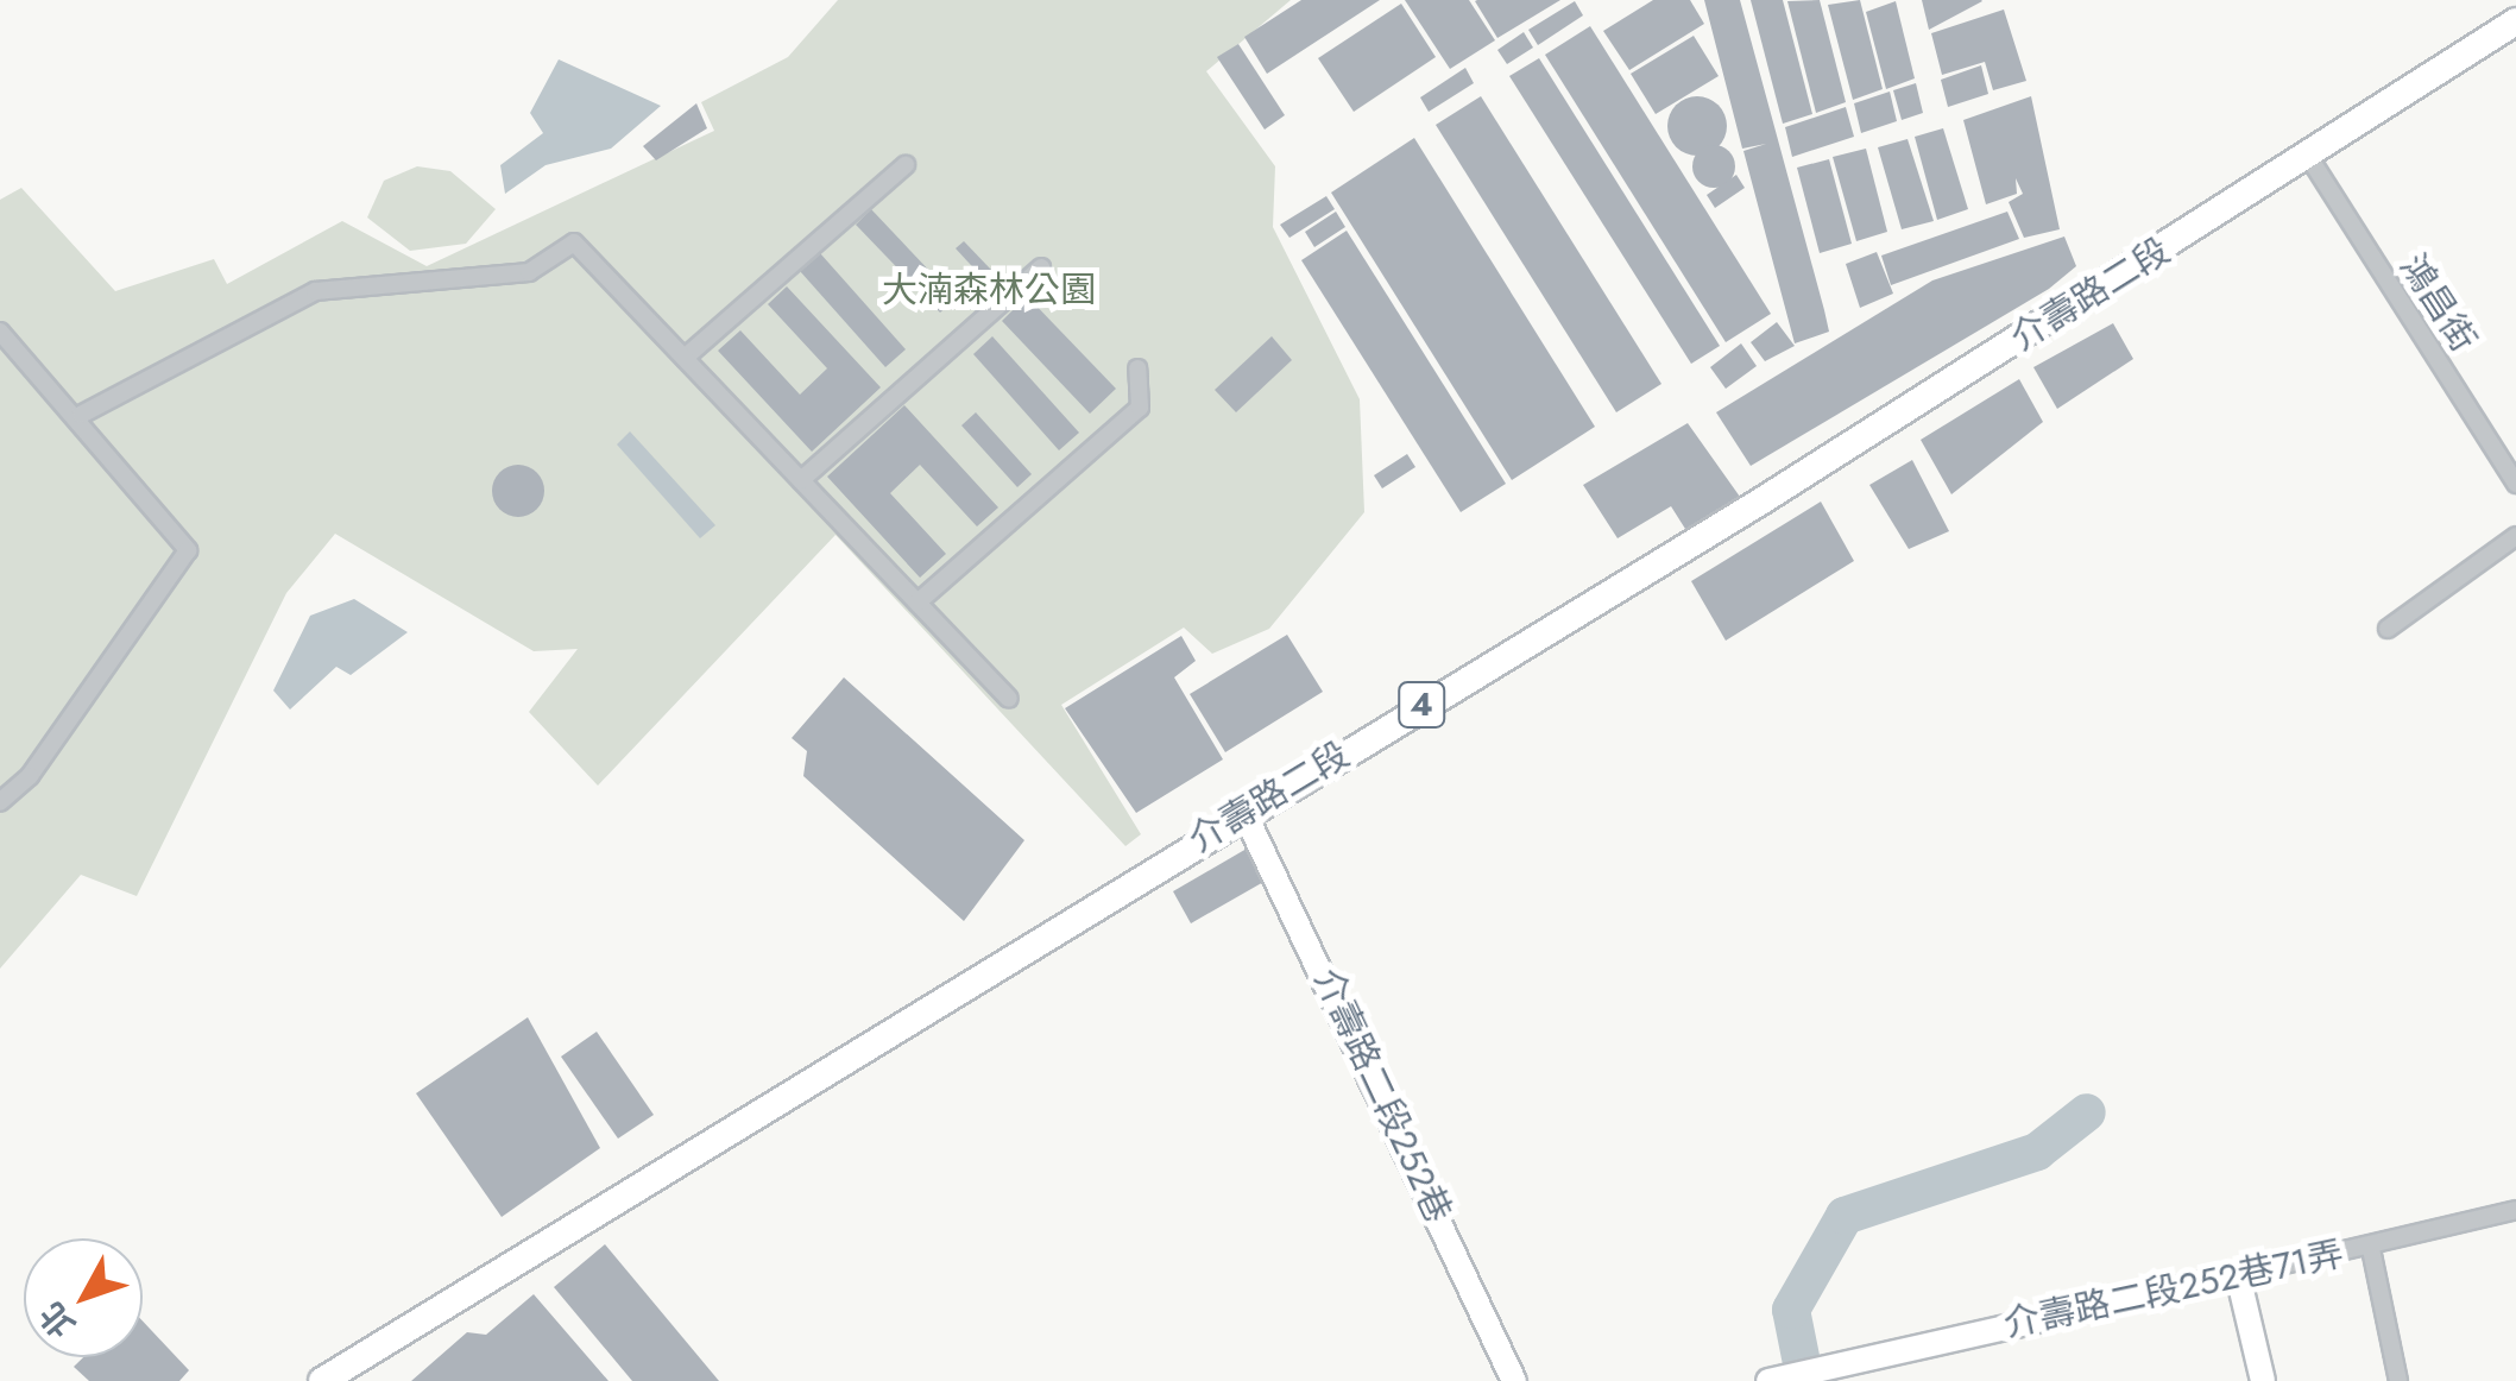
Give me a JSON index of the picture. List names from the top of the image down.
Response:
{
  "streets": {
    "main road": ["介壽路二段", "4"],
    "street": ["鴻昌街", "介壽路二段252巷", "介壽路二段252巷71弄"]
  },
  "crossings": [
    ["介壽路二段", "鴻昌街"],
    ["介壽路二段", "介壽路二段252巷"]
  ],
  "parks": ["大湳森林公園"],
  "north": "bottom left"
}
